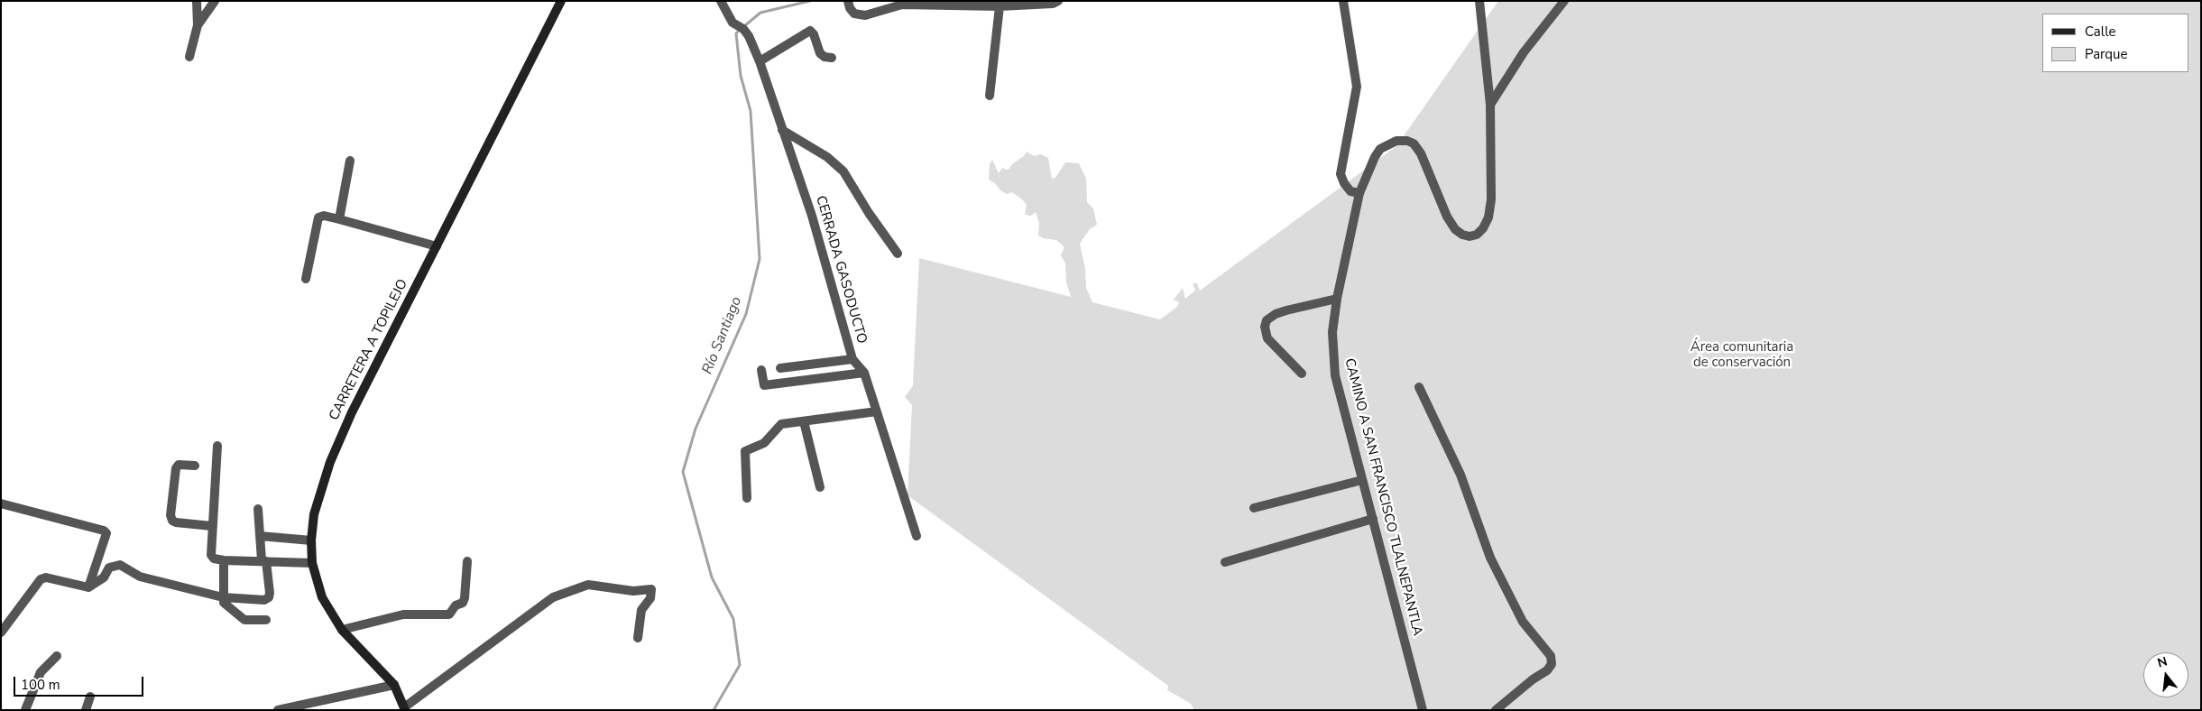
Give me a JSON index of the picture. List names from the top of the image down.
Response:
{
  "streets": {
    "main road": ["CARRETERA A TOPILEJO"],
    "street": ["CERRADA GASODUCTO", "CAMINO A SAN FRANCISCO TLALNEPANTLA"]
  },
  "water": ["Río Santiago"],
  "parks": ["Área comunitaria de conservación"],
  "legend": ["Calle", "Parque"],
  "scale_bar": "100 m",
  "north": "top"
}
